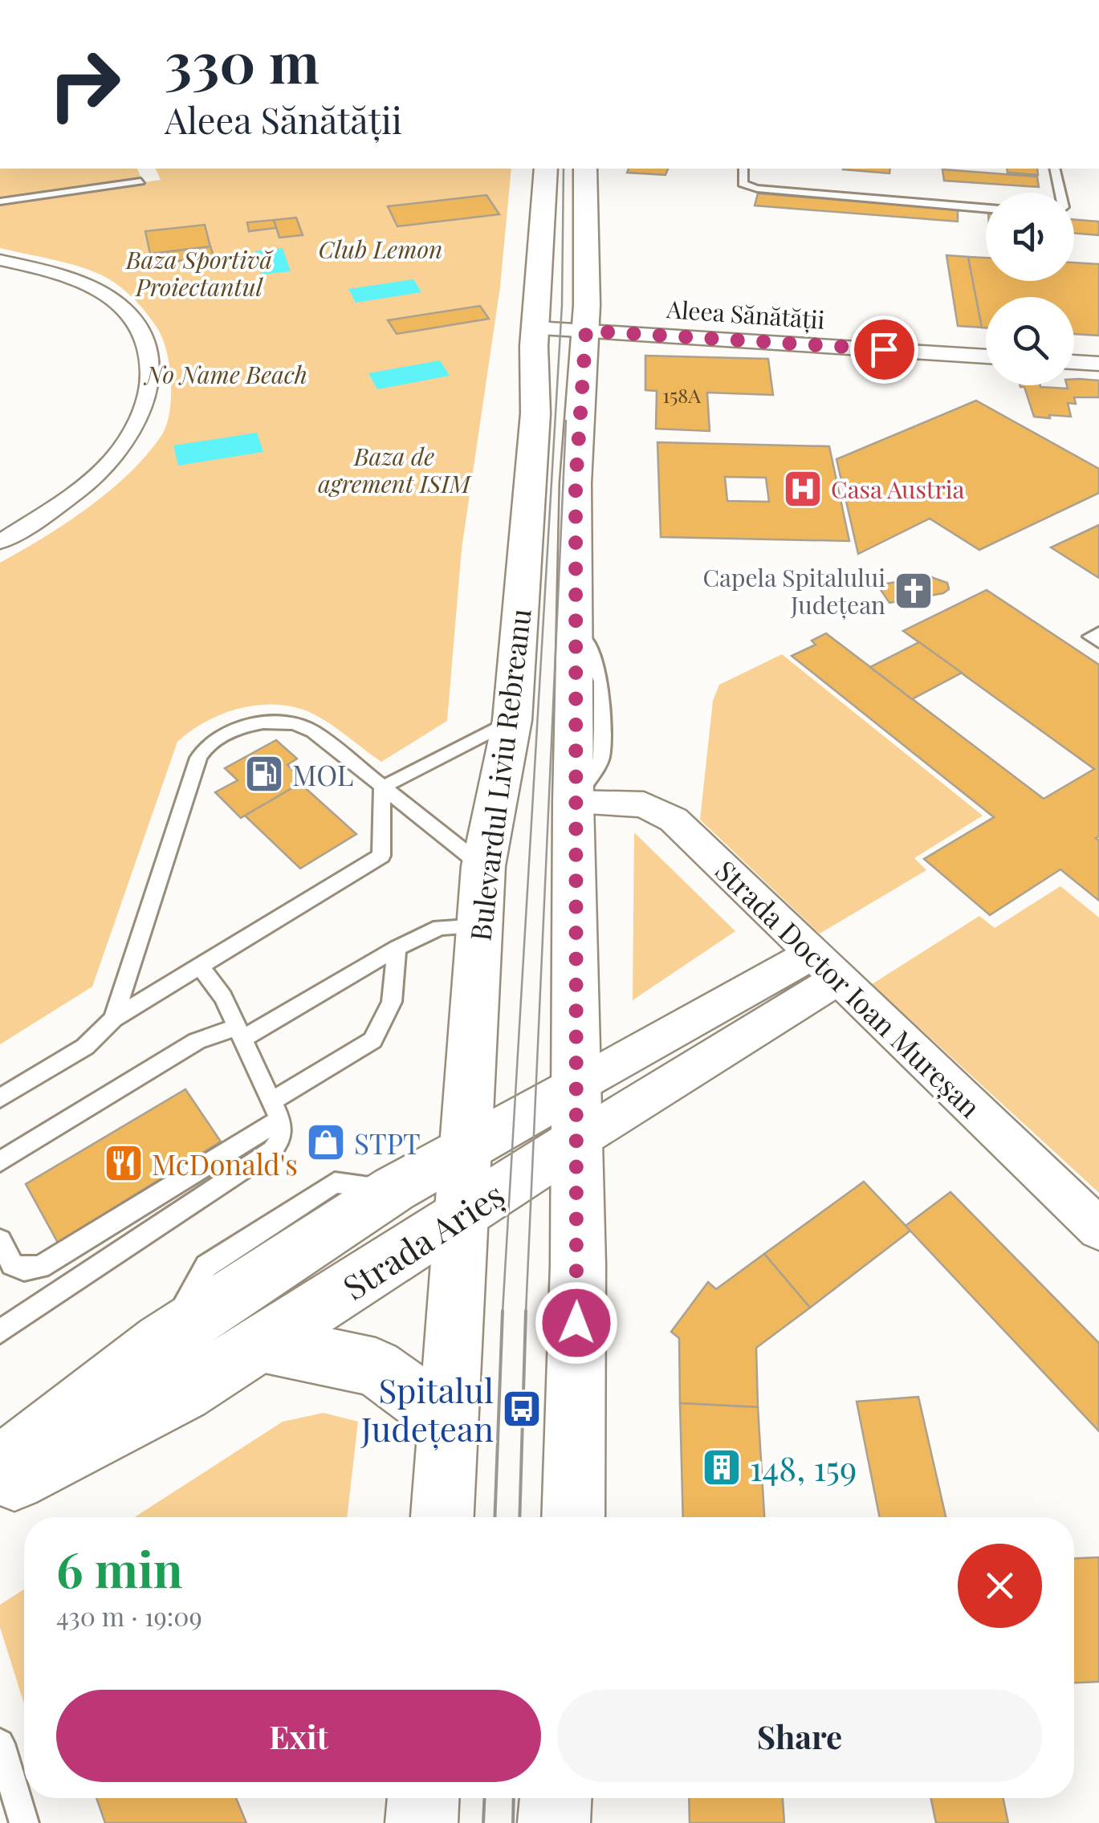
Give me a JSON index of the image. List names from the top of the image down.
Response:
{
  "streets": {
    "main road": ["Bulevardul Liviu Rebreanu", "Strada Arieș"],
    "street": ["Aleea Sănătății", "Strada Doctor Ioan Mureșan"]
  },
  "crossings": [
    ["Aleea Sănătății", "Bulevardul Liviu Rebreanu"],
    ["Bulevardul Liviu Rebreanu", "Strada Doctor Ioan Mureșan"],
    ["Bulevardul Liviu Rebreanu", "Strada Arieș"],
    ["Strada Doctor Ioan Mureșan", "Strada Arieș"]
  ],
  "parks": [
    "Club Lemon",
    "Baza Sportivă Proiectantul",
    "No Name Beach",
    "Baza de agrement ISIM"
  ],
  "places": {
    "hospital": ["Casa Austria"],
    "church": ["Capela Spitalului Județean"],
    "fuel station": ["MOL"],
    "shop": ["STPT"],
    "restaurant": ["McDonald's"],
    "bus stop": ["Spitalul Județean"],
    "building": ["148, 159"]
  },
  "house_numbers": ["158A"],
  "page": {
    "turn": ["330 m", "Aleea Sănătății"],
    "heading": ["6 min", "430 m · 19:09"],
    "buttons": ["Exit", "Share"]
  }
}
